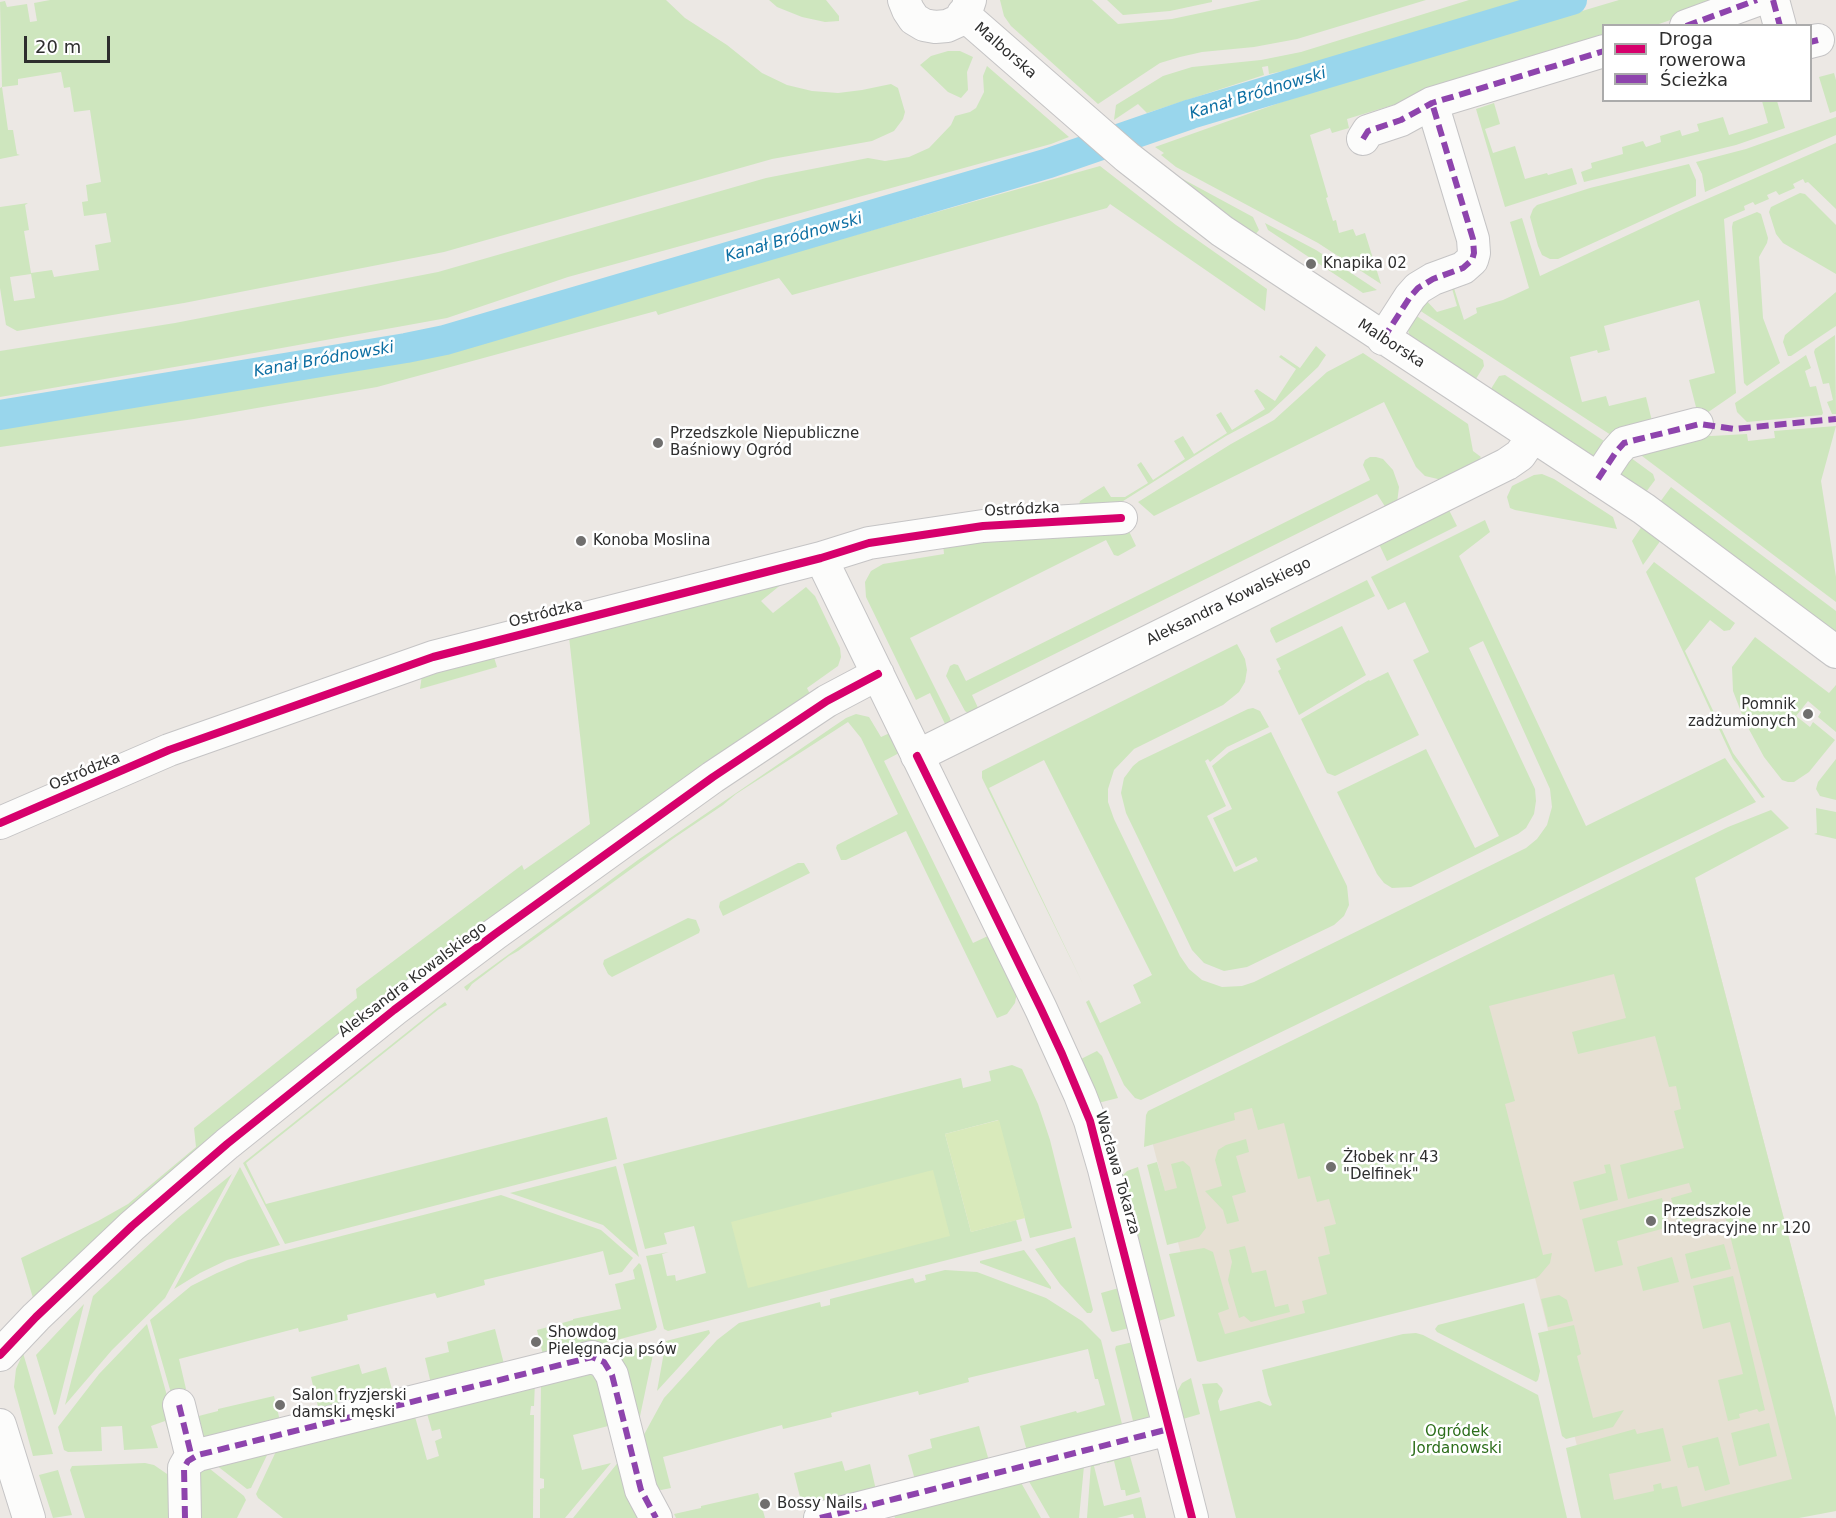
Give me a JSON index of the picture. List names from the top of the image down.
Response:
{
  "streets": {
    "street": [
      "Malborska",
      "Ostródzka",
      "Aleksandra Kowalskiego",
      "Wacława Tokarza"
    ]
  },
  "crossings": [
    ["Malborska", "Aleksandra Kowalskiego"],
    ["Ostródzka", "Wacława Tokarza"],
    ["Aleksandra Kowalskiego", "Wacława Tokarza"]
  ],
  "water": ["Kanał Bródnowski"],
  "parks": ["Ogródek Jordanowski"],
  "places": [
    "Knapika 02",
    "Przedszkole Niepubliczne Baśniowy Ogród",
    "Konoba Moslina",
    "Pomnik zadżumionych",
    "Żłobek nr 43 \"Delfinek\"",
    "Przedszkole Integracyjne nr 120",
    "Showdog Pielęgnacja psów",
    "Salon fryzjerski damski męski",
    "Bossy Nails"
  ],
  "legend": ["Droga rowerowa", "Ścieżka"],
  "scale_bar": "20 m"
}
